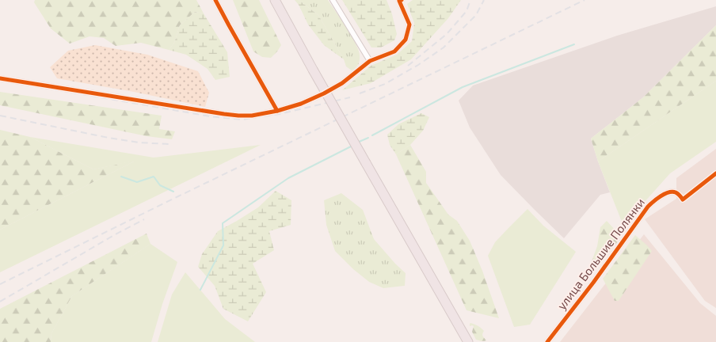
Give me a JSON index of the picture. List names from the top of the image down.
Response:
{
  "streets": {
    "street": ["улица Большие Полянки"]
  }
}
